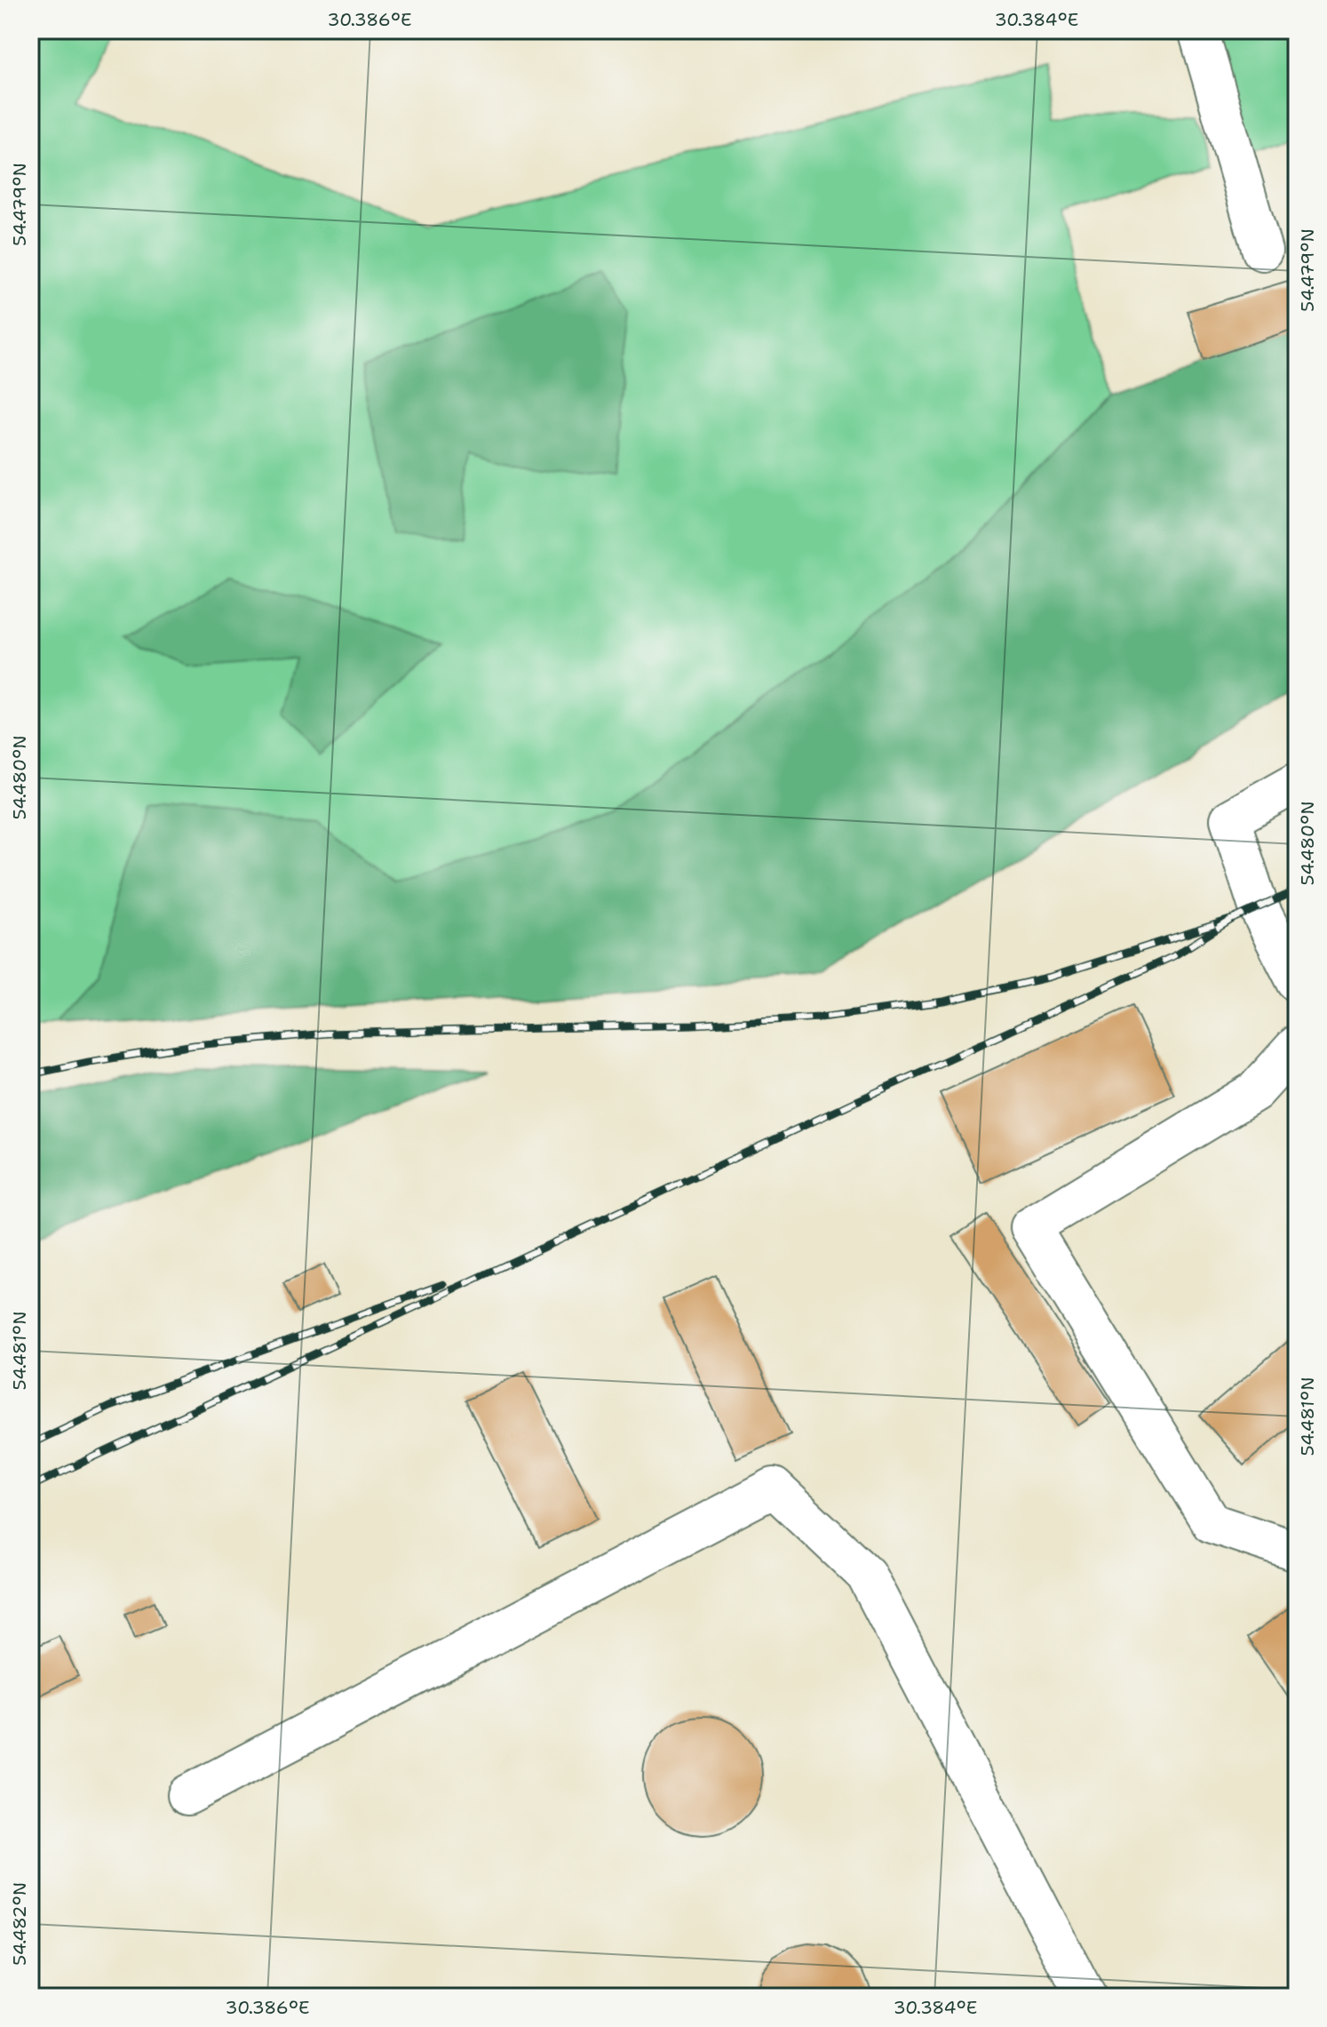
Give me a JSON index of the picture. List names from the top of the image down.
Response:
{
  "coordinates": [
    "30.386°E",
    "30.384°E",
    "54.479°N",
    "54.480°N",
    "54.481°N",
    "54.482°N"
  ]
}
